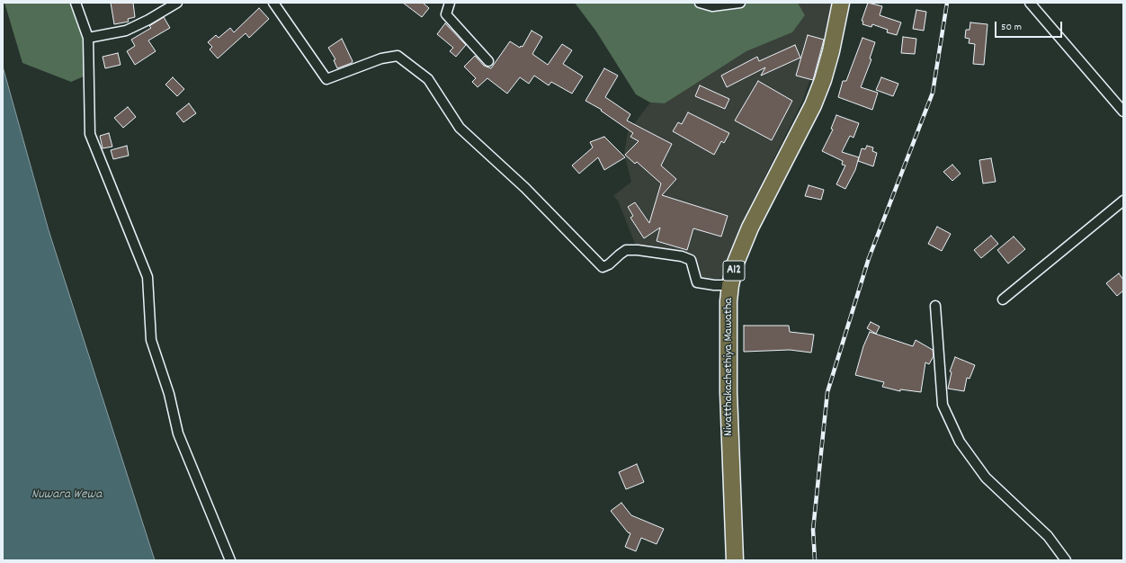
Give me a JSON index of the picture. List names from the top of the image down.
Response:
{
  "streets": {
    "highway": ["A12", "Nivatthakachethiya Mawatha"]
  },
  "water": ["Nuwara Wewa"],
  "scale_bar": "50 m"
}
